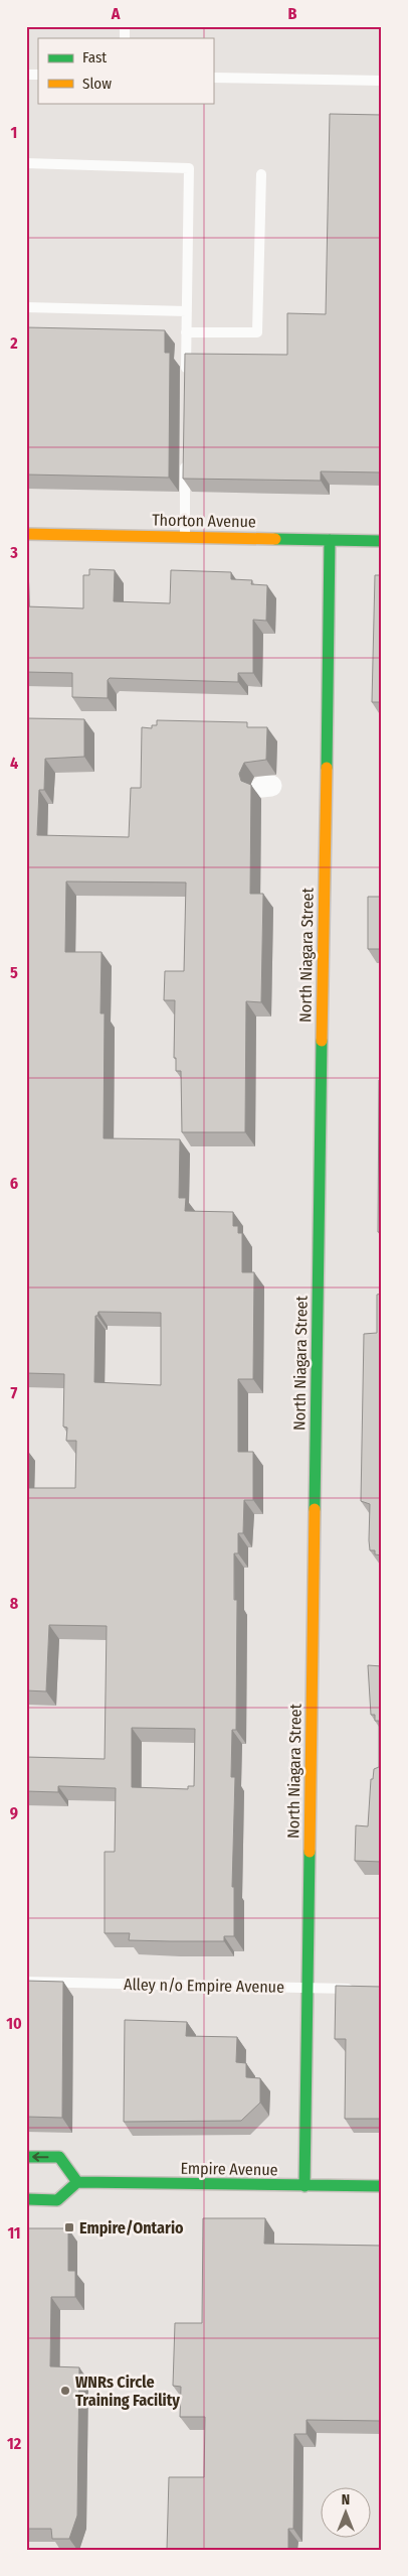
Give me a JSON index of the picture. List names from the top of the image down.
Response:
{
  "streets": {
    "street": ["Thorton Avenue", "North Niagara Street", "Empire Avenue"],
    "lane": ["Alley n/o Empire Avenue"]
  },
  "crossings": [
    ["Thorton Avenue", "North Niagara Street"],
    ["North Niagara Street", "Alley n/o Empire Avenue"],
    ["North Niagara Street", "Empire Avenue"]
  ],
  "places": {
    "transit": ["Empire/Ontario"],
    "other": ["WNRs Circle Training Facility"]
  },
  "legend": ["Fast", "Slow"],
  "north": "top",
  "grid": {
    "columns": ["A", "B"],
    "rows": [
      "1",
      "2",
      "3",
      "4",
      "5",
      "6",
      "7",
      "8",
      "9",
      "10",
      "11",
      "12"
    ]
  }
}
